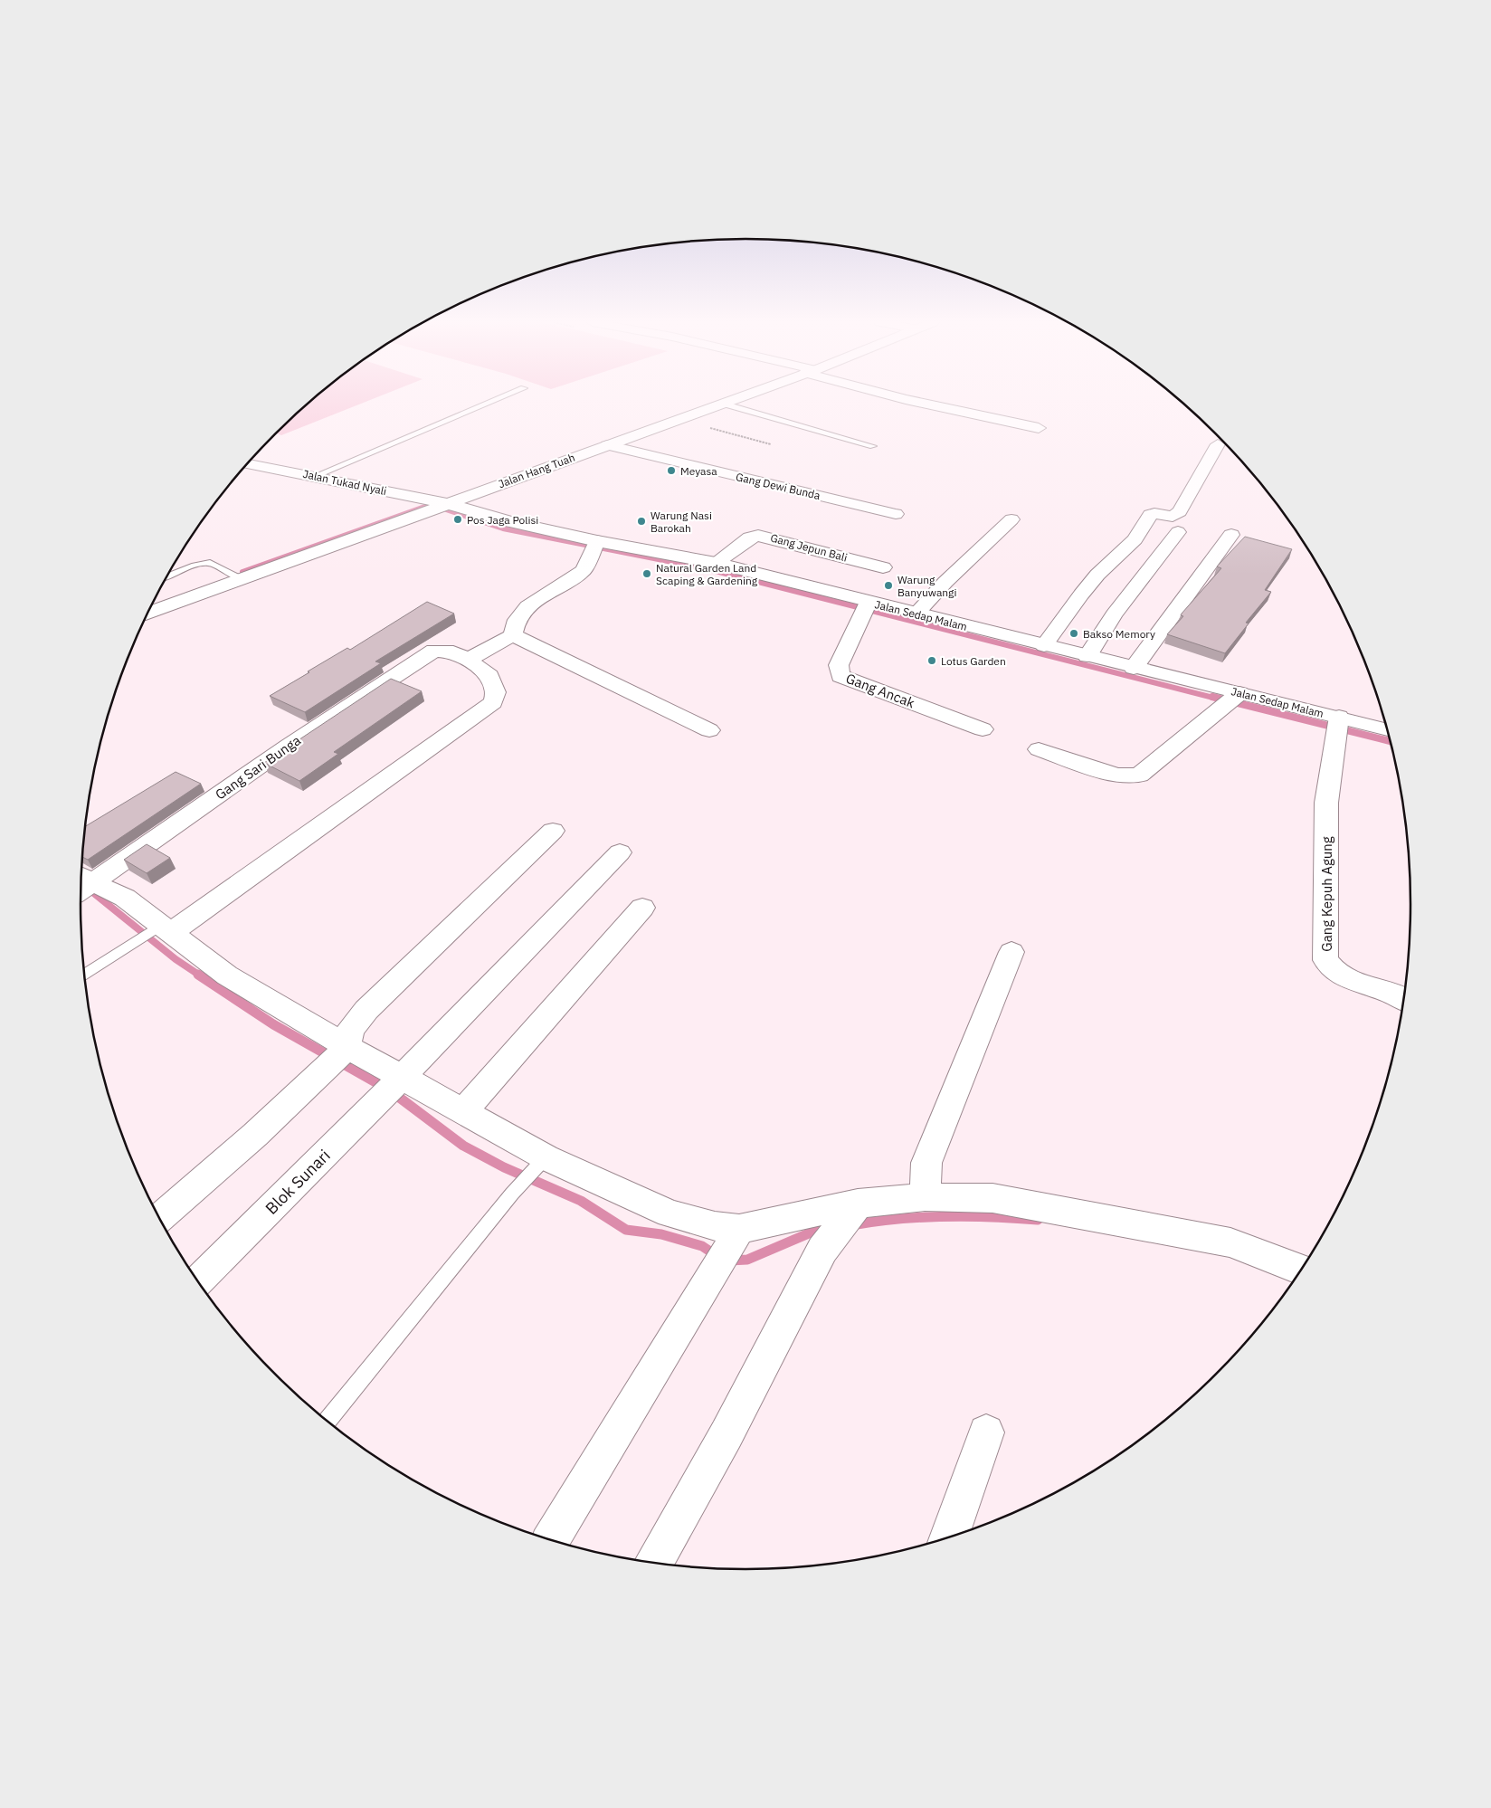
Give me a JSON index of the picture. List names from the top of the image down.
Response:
{
  "streets": {
    "street": [
      "Jalan Hang Tuah",
      "Jalan Tukad Nyali",
      "Gang Dewi Bunda",
      "Gang Jepun Bali",
      "Jalan Sedap Malam",
      "Gang Ancak",
      "Gang Sari Bunga",
      "Gang Kepuh Agung",
      "Blok Sunari"
    ]
  },
  "crossings": [
    ["Jalan Hang Tuah", "Jalan Tukad Nyali"],
    ["Jalan Hang Tuah", "Gang Dewi Bunda"],
    ["Jalan Hang Tuah", "Jalan Sedap Malam"],
    ["Jalan Tukad Nyali", "Jalan Sedap Malam"],
    ["Gang Jepun Bali", "Jalan Sedap Malam"],
    ["Jalan Sedap Malam", "Gang Ancak"],
    ["Jalan Sedap Malam", "Gang Kepuh Agung"]
  ],
  "places": [
    "Meyasa",
    "Pos Jaga Polisi",
    "Warung Nasi Barokah",
    "Natural Garden Land Scaping & Gardening",
    "Warung Banyuwangi",
    "Bakso Memory",
    "Lotus Garden"
  ]
}
